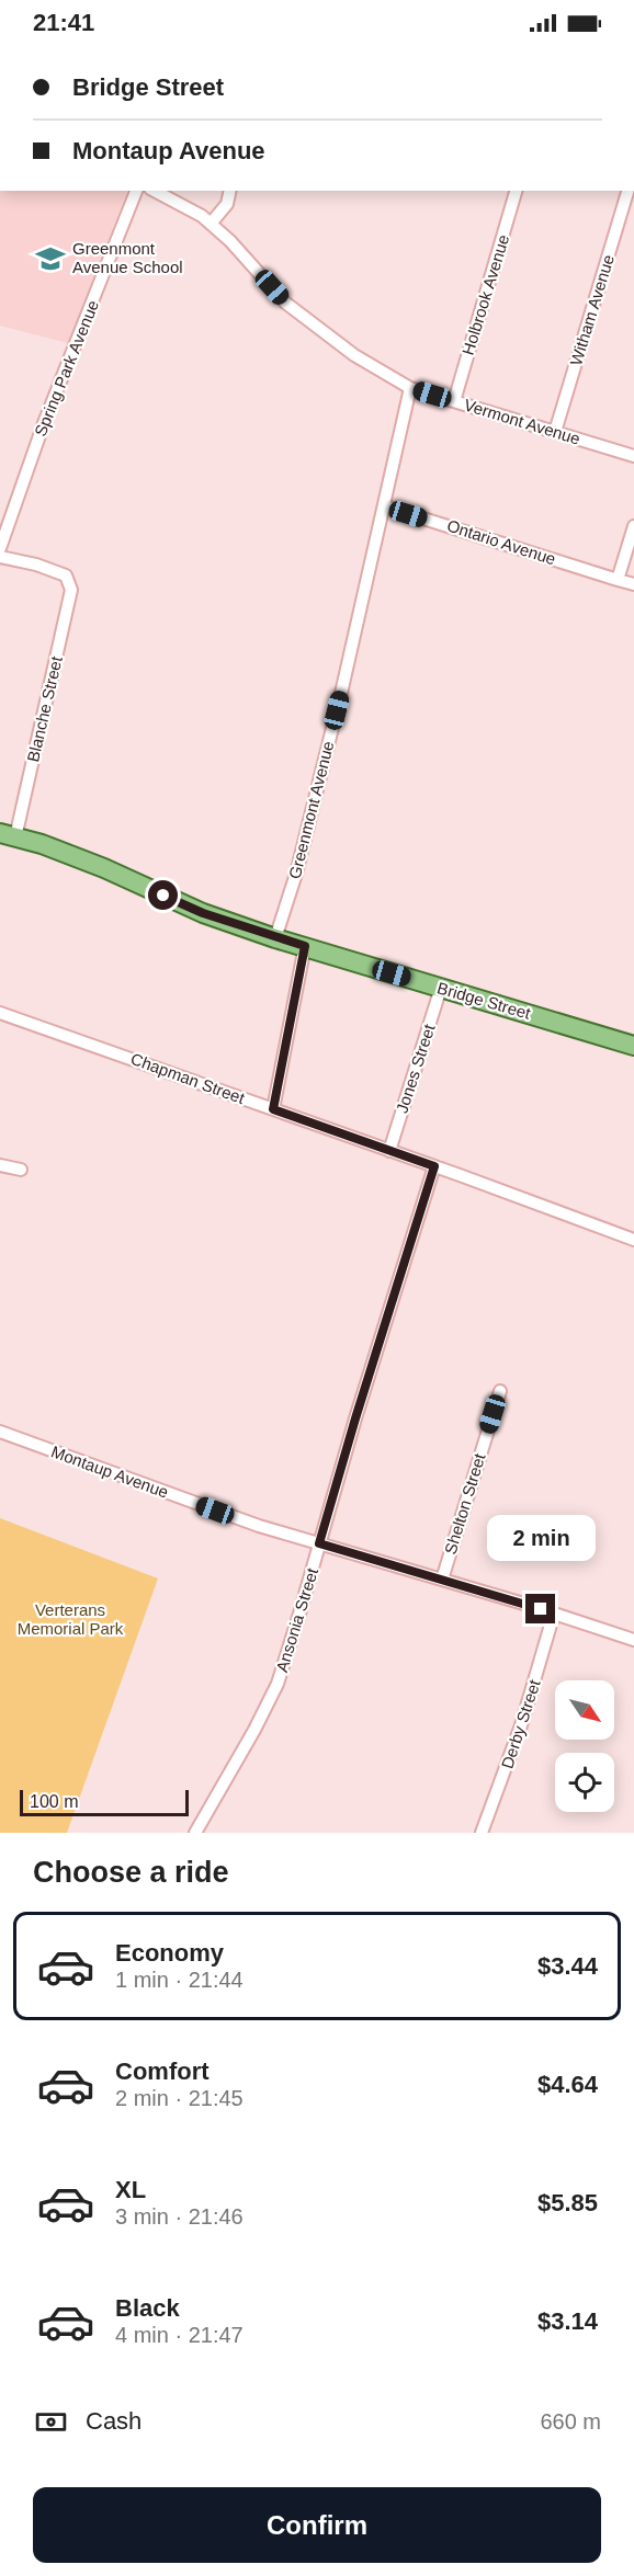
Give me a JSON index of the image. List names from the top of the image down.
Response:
{
  "streets": {
    "main road": ["Bridge Street"],
    "street": [
      "Holbrook Avenue",
      "Witham Avenue",
      "Spring Park Avenue",
      "Vermont Avenue",
      "Ontario Avenue",
      "Blanche Street",
      "Greenmont Avenue",
      "Jones Street",
      "Chapman Street",
      "Montaup Avenue",
      "Shelton Street",
      "Ansonia Street",
      "Derby Street"
    ]
  },
  "crossings": [
    ["Holbrook Avenue", "Vermont Avenue"],
    ["Witham Avenue", "Vermont Avenue"],
    ["Vermont Avenue", "Greenmont Avenue"],
    ["Ontario Avenue", "Greenmont Avenue"],
    ["Blanche Street", "Bridge Street"],
    ["Greenmont Avenue", "Bridge Street"],
    ["Bridge Street", "Jones Street"],
    ["Jones Street", "Chapman Street"],
    ["Chapman Street", "Ansonia Street"],
    ["Montaup Avenue", "Shelton Street"],
    ["Montaup Avenue", "Ansonia Street"],
    ["Montaup Avenue", "Derby Street"]
  ],
  "parks": ["Verterans Memorial Park"],
  "places": {
    "school or university": ["Greenmont Avenue School"]
  },
  "scale_bar": "100 m",
  "north": "bottom right",
  "page": {
    "status": "21:41",
    "banner": ["Bridge Street", "Montaup Avenue"],
    "bubble": "2 min",
    "scale": "100 m",
    "heading": "Choose a ride",
    "list": [
      {
        "name": "Economy",
        "note": "1 min · 21:44",
        "value": "$3.44"
      },
      {
        "name": "Comfort",
        "note": "2 min · 21:45",
        "value": "$4.64"
      },
      {
        "name": "XL",
        "note": "3 min · 21:46",
        "value": "$5.85"
      },
      {
        "name": "Black",
        "note": "4 min · 21:47",
        "value": "$3.14"
      }
    ],
    "pay": ["Cash", "660 m"],
    "buttons": "Confirm"
  }
}
